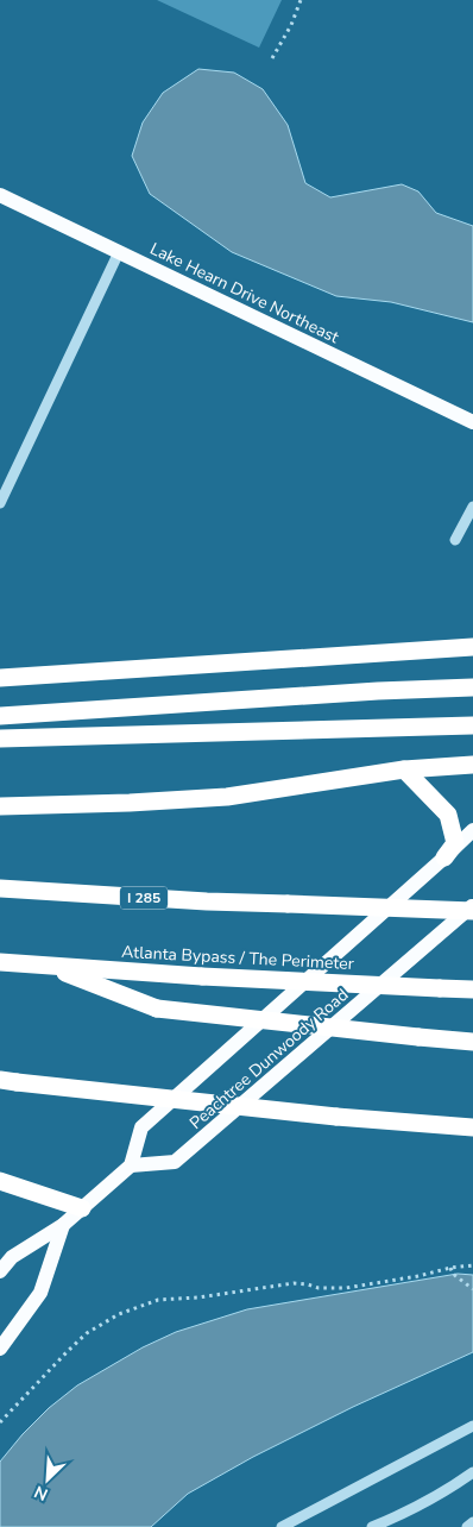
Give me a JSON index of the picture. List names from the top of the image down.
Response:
{
  "streets": {
    "highway": ["I 285", "Atlanta Bypass / The Perimeter"],
    "main road": ["Lake Hearn Drive Northeast", "Peachtree Dunwoody Road"]
  },
  "north": "bottom left"
}
